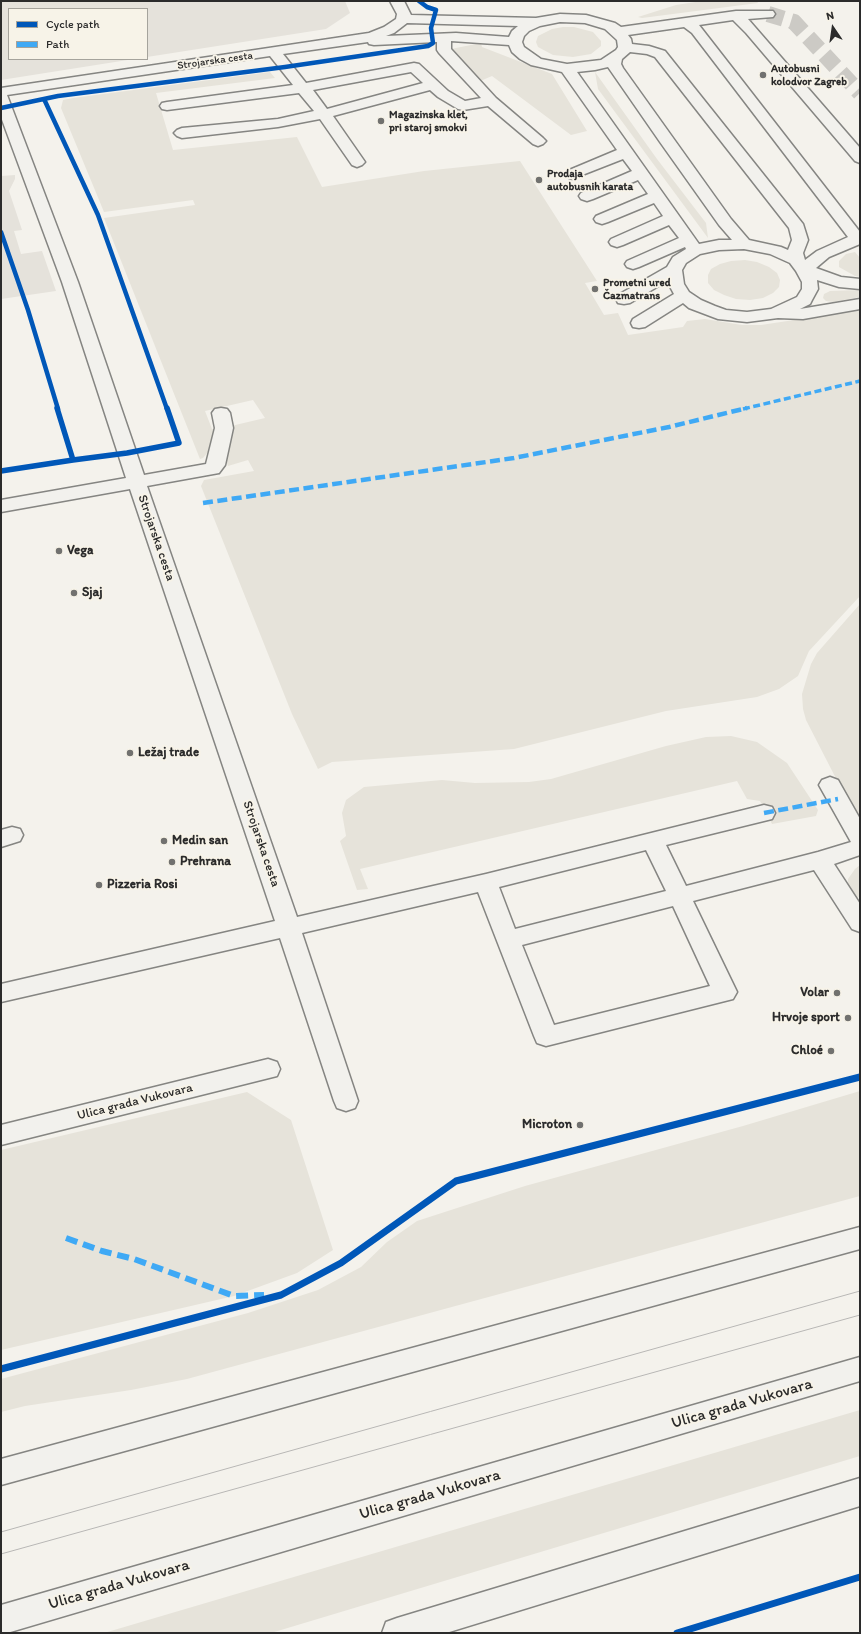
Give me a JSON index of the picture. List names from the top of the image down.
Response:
{
  "streets": {
    "street": ["Strojarska cesta", "Ulica grada Vukovara"]
  },
  "places": [
    "Autobusni kolodvor Zagreb",
    "Magazinska klet, pri staroj smokvi",
    "Prodaja autobusnih karata",
    "Prometni ured Čazmatrans",
    "Vega",
    "Sjaj",
    "Ležaj trade",
    "Medin san",
    "Prehrana",
    "Pizzeria Rosi",
    "Volar",
    "Hrvoje sport",
    "Chloé",
    "Microton"
  ],
  "legend": ["Cycle path", "Path"],
  "north": "top"
}
